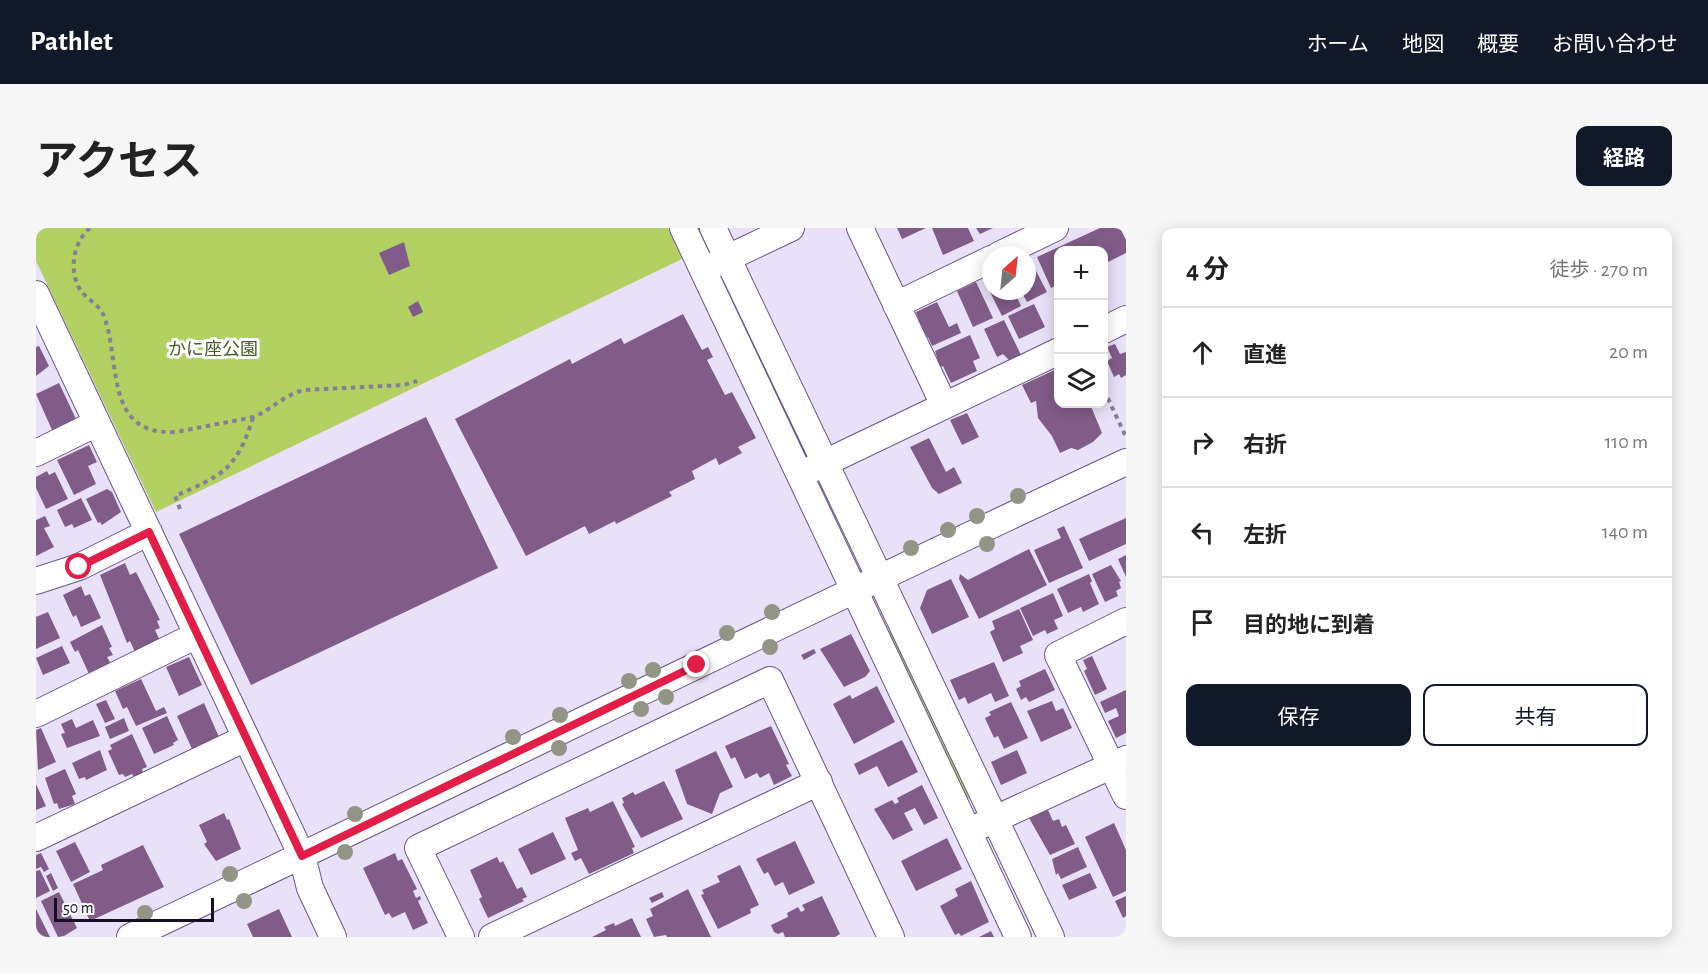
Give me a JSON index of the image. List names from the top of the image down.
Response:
{
  "parks": ["かに座公園"],
  "scale_bar": "50 m",
  "north": "top right",
  "page": {
    "header": "Pathlet",
    "nav": [
      "ホーム",
      "地図",
      "概要",
      "お問い合わせ"
    ],
    "title": "アクセス",
    "buttons": [
      "経路",
      ["保存", "共有"]
    ],
    "heading": ["4 分", "徒歩 · 270 m"],
    "map_buttons": ["+", "−"],
    "list": [
      ["直進", "20 m"],
      ["右折", "110 m"],
      ["左折", "140 m"],
      "目的地に到着"
    ],
    "scale": "50 m"
  }
}
